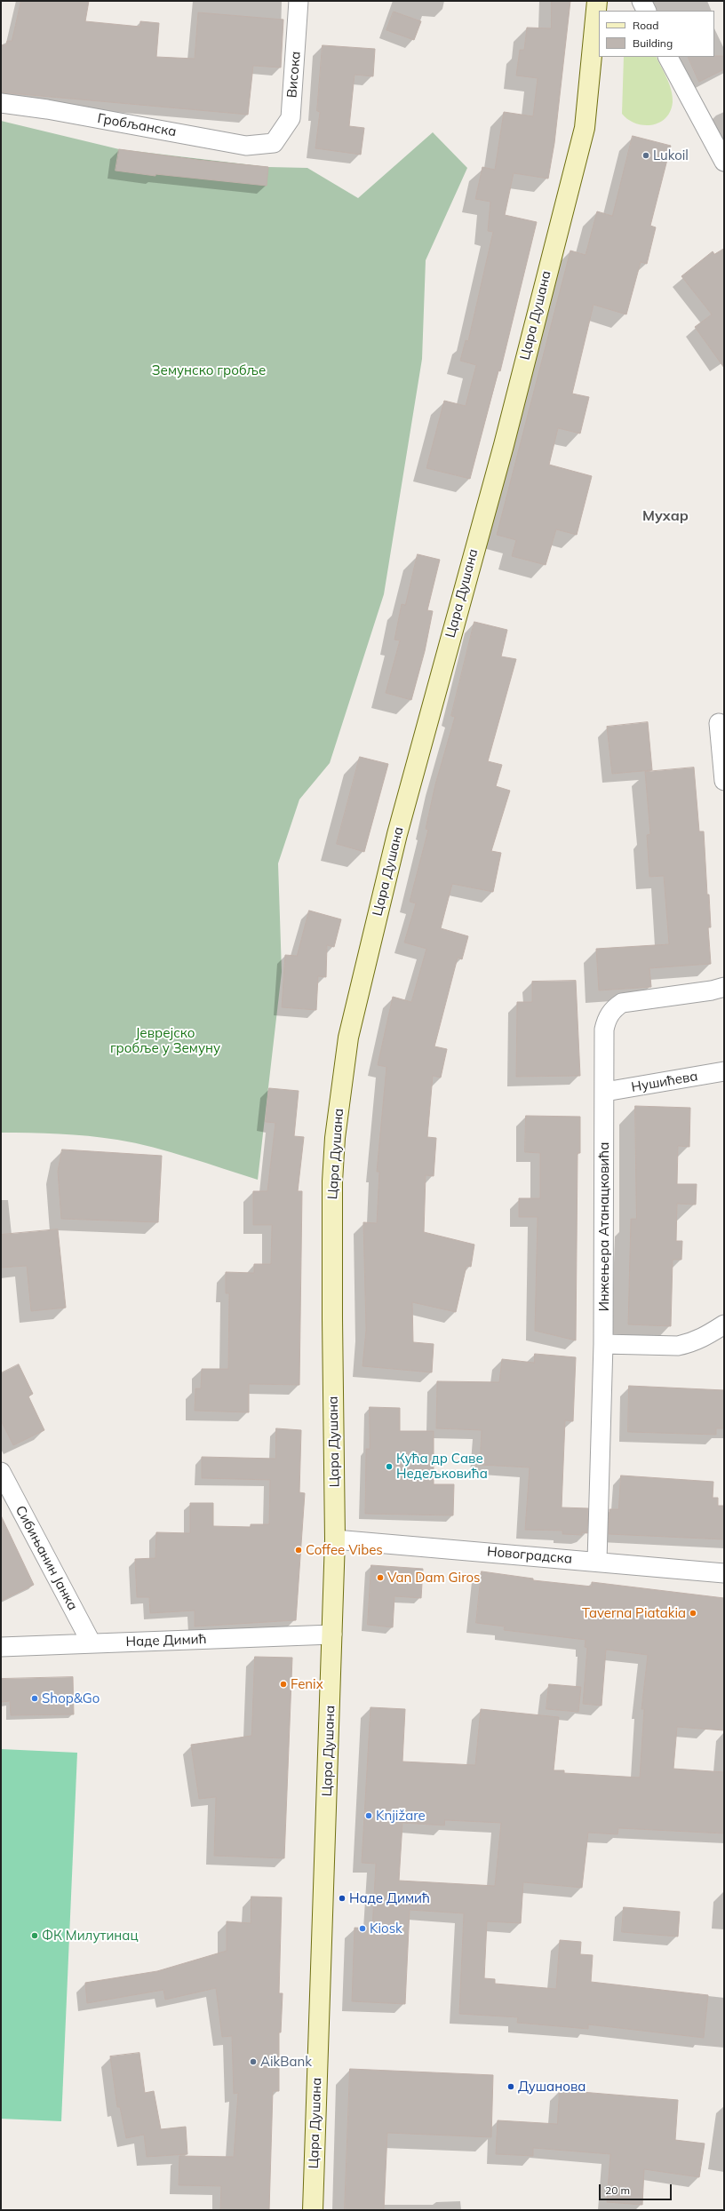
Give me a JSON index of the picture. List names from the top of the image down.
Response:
{
  "streets": {
    "main road": ["Цара Душана"],
    "street": [
      "Висока",
      "Гробљанска",
      "Нушићева",
      "Инжењера Атанацковића",
      "Новоградска",
      "Сибињанин Јанка",
      "Наде Димић"
    ]
  },
  "crossings": [
    ["Висока", "Гробљанска"],
    ["Цара Душана", "Новоградска"],
    ["Цара Душана", "Наде Димић"],
    ["Нушићева", "Инжењера Атанацковића"],
    ["Инжењера Атанацковића", "Новоградска"],
    ["Сибињанин Јанка", "Наде Димић"]
  ],
  "districts": ["Мухар"],
  "parks": ["Земунско гробље", "Јеврејско гробље у Земуну"],
  "places": [
    "Lukoil",
    "Кућа др Саве Недељковића",
    "Coffee Vibes",
    "Van Dam Giros",
    "Taverna Piatakia",
    "Fenix",
    "Shop&Go",
    "Knjižare",
    "Наде Димић",
    "Kiosk",
    "ФК Милутинац",
    "AikBank",
    "Душанова"
  ],
  "legend": ["Road", "Building"],
  "scale_bar": "20 m"
}
